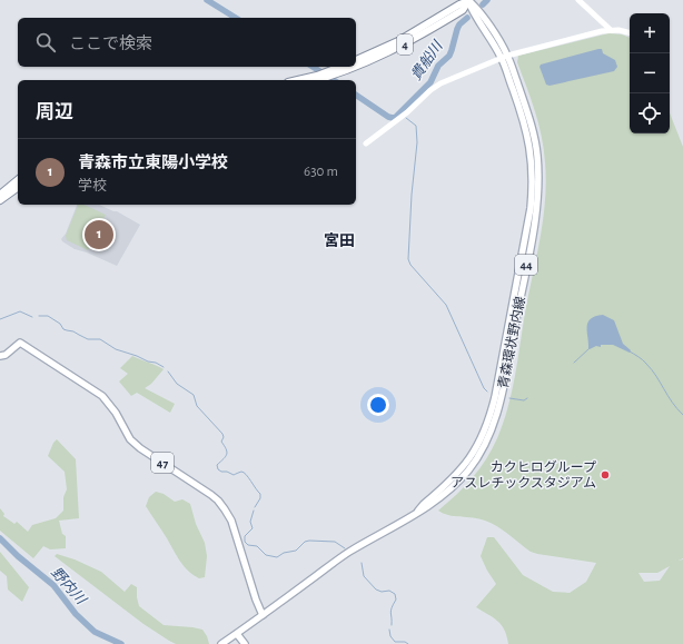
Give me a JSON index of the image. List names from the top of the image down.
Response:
{
  "streets": {
    "highway": ["4"],
    "main road": ["44", "青森環状野内線", "47"]
  },
  "crossings": [
    ["4", "青森環状野内線"],
    ["44", "青森環状野内線"],
    ["44", "47"],
    ["青森環状野内線", "47"]
  ],
  "districts": ["宮田"],
  "water": ["貴船川", "野内川"],
  "places": ["カクヒログループ アスレチックスタジアム"],
  "page": {
    "map_buttons": ["+", "−"],
    "search": "ここで検索",
    "heading": "周辺",
    "list": [
      {
        "mark": "1",
        "name": "青森市立東陽小学校",
        "note": "学校",
        "value": "630 m"
      }
    ],
    "pins": "1"
  }
}
